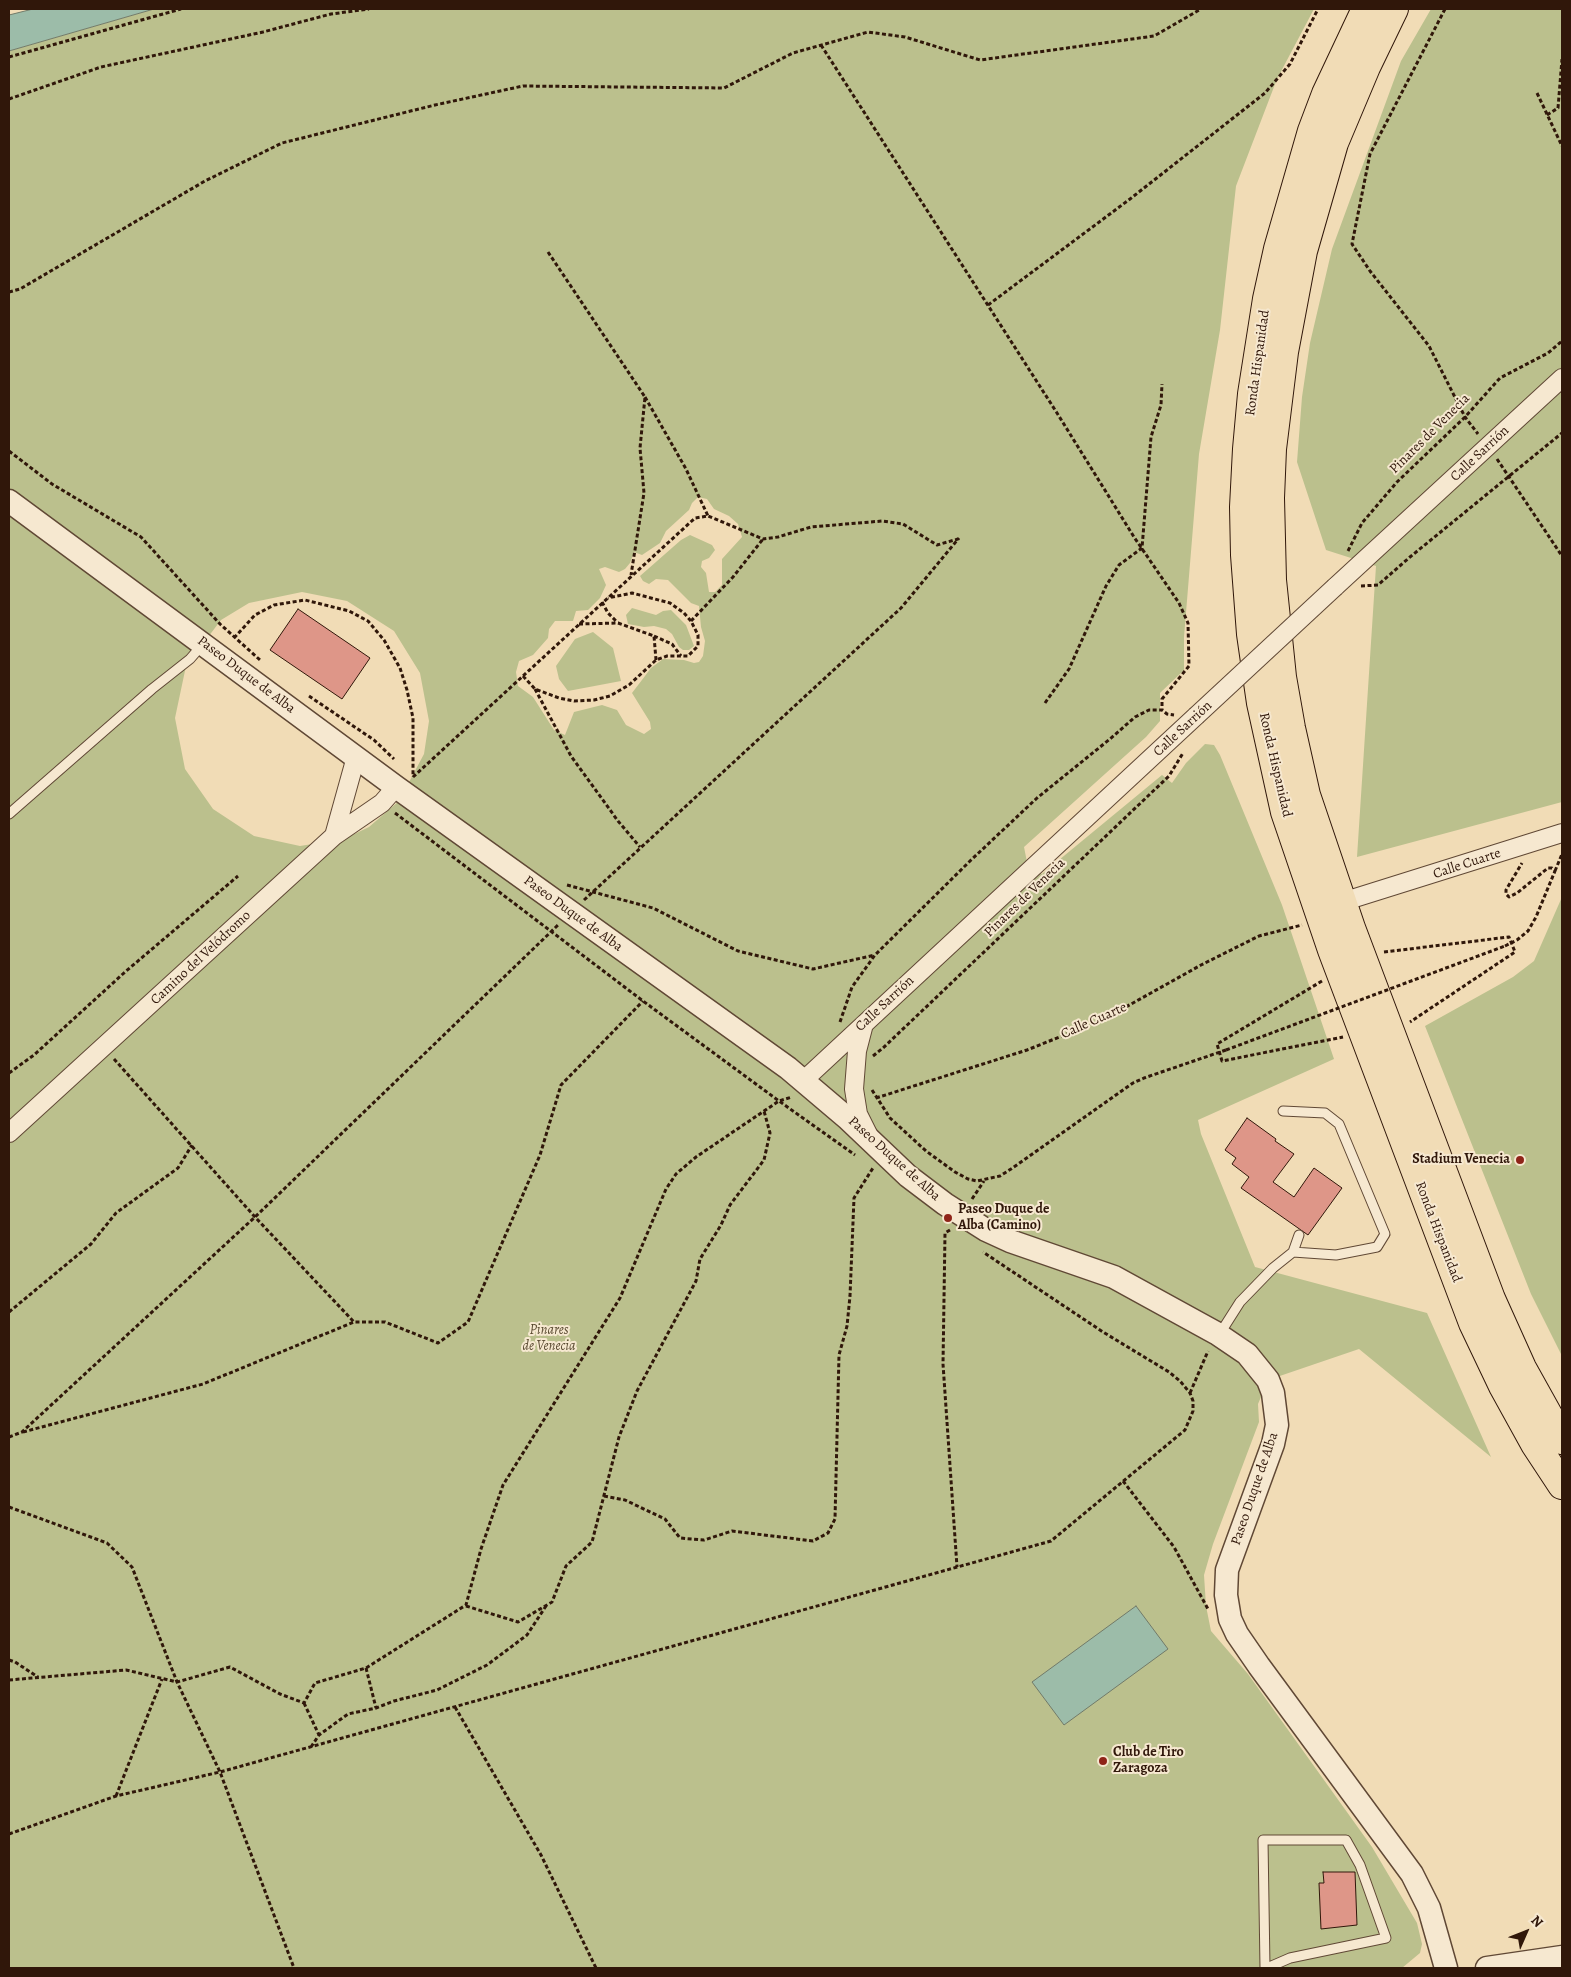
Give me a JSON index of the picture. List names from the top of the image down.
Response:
{
  "streets": {
    "highway": ["Ronda Hispanidad"],
    "street": [
      "Calle Sarrión",
      "Paseo Duque de Alba",
      "Calle Cuarte",
      "Camino del Velódromo"
    ],
    "path": ["Pinares de Venecia"]
  },
  "crossings": [
    ["Ronda Hispanidad", "Calle Cuarte"],
    ["Calle Sarrión", "Paseo Duque de Alba"],
    ["Paseo Duque de Alba", "Camino del Velódromo"]
  ],
  "parks": ["Pinares de Venecia"],
  "places": ["Stadium Venecia", "Paseo Duque de Alba (Camino)", "Club de Tiro Zaragoza"],
  "north": "top right"
}
